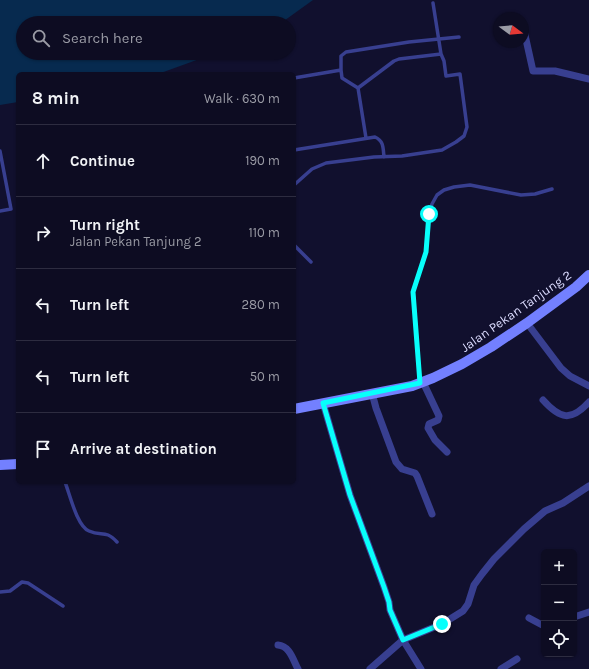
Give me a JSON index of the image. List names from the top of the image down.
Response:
{
  "streets": {
    "street": ["Jalan Pekan Tanjung 2"]
  },
  "north": "right",
  "page": {
    "search": "Search here",
    "heading": ["8 min", "Walk · 630 m"],
    "list": [
      ["Continue", "190 m"],
      ["Turn right", "Jalan Pekan Tanjung 2", "110 m"],
      ["Turn left", "280 m"],
      ["Turn left", "50 m"],
      "Arrive at destination"
    ],
    "map_buttons": ["+", "−"]
  }
}
